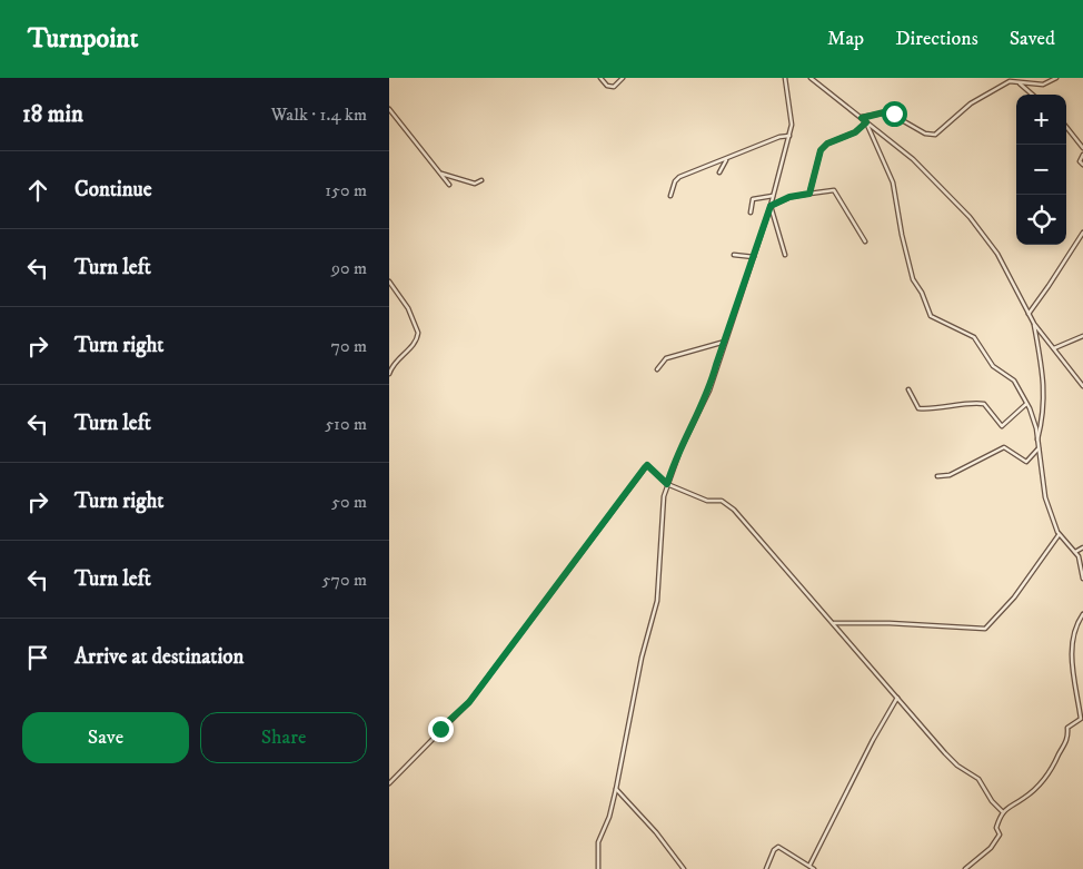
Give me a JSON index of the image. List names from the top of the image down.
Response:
{
  "page": {
    "header": "Turnpoint",
    "nav": ["Map", "Directions", "Saved"],
    "heading": ["18 min", "Walk · 1.4 km"],
    "map_buttons": ["+", "−"],
    "list": [
      ["Continue", "150 m"],
      ["Turn left", "90 m"],
      ["Turn right", "70 m"],
      ["Turn left", "510 m"],
      ["Turn right", "50 m"],
      ["Turn left", "570 m"],
      "Arrive at destination"
    ],
    "buttons": ["Save", "Share"]
  }
}
